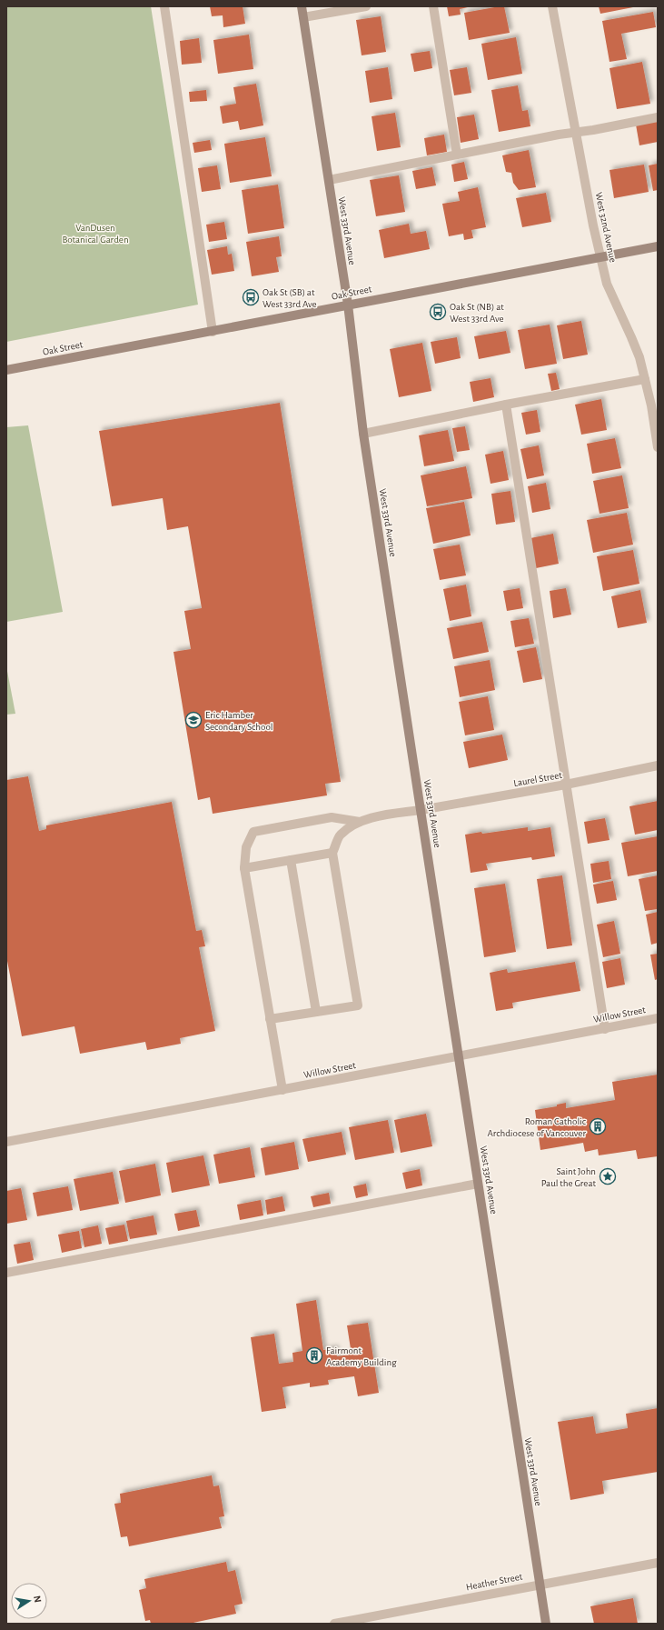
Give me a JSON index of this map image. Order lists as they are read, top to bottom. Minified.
{"streets":{"street":["West 32nd Avenue","West 33rd Avenue","Oak Street","Laurel Street","Willow Street","Heather Street"]},"crossings":[["West 32nd Avenue","Oak Street"],["West 33rd Avenue","Oak Street"],["West 33rd Avenue","Laurel Street"],["West 33rd Avenue","Willow Street"],["West 33rd Avenue","Heather Street"]],"parks":["VanDusen Botanical Garden"],"places":{"bus stop":["Oak St (SB) at West 33rd Ave","Oak St (NB) at West 33rd Ave"],"school or university":["Eric Hamber Secondary School"],"building":["Roman Catholic Archdiocese of Vancouver","Fairmont Academy Building"],"place":["Saint John Paul the Great"]},"north":"right"}
